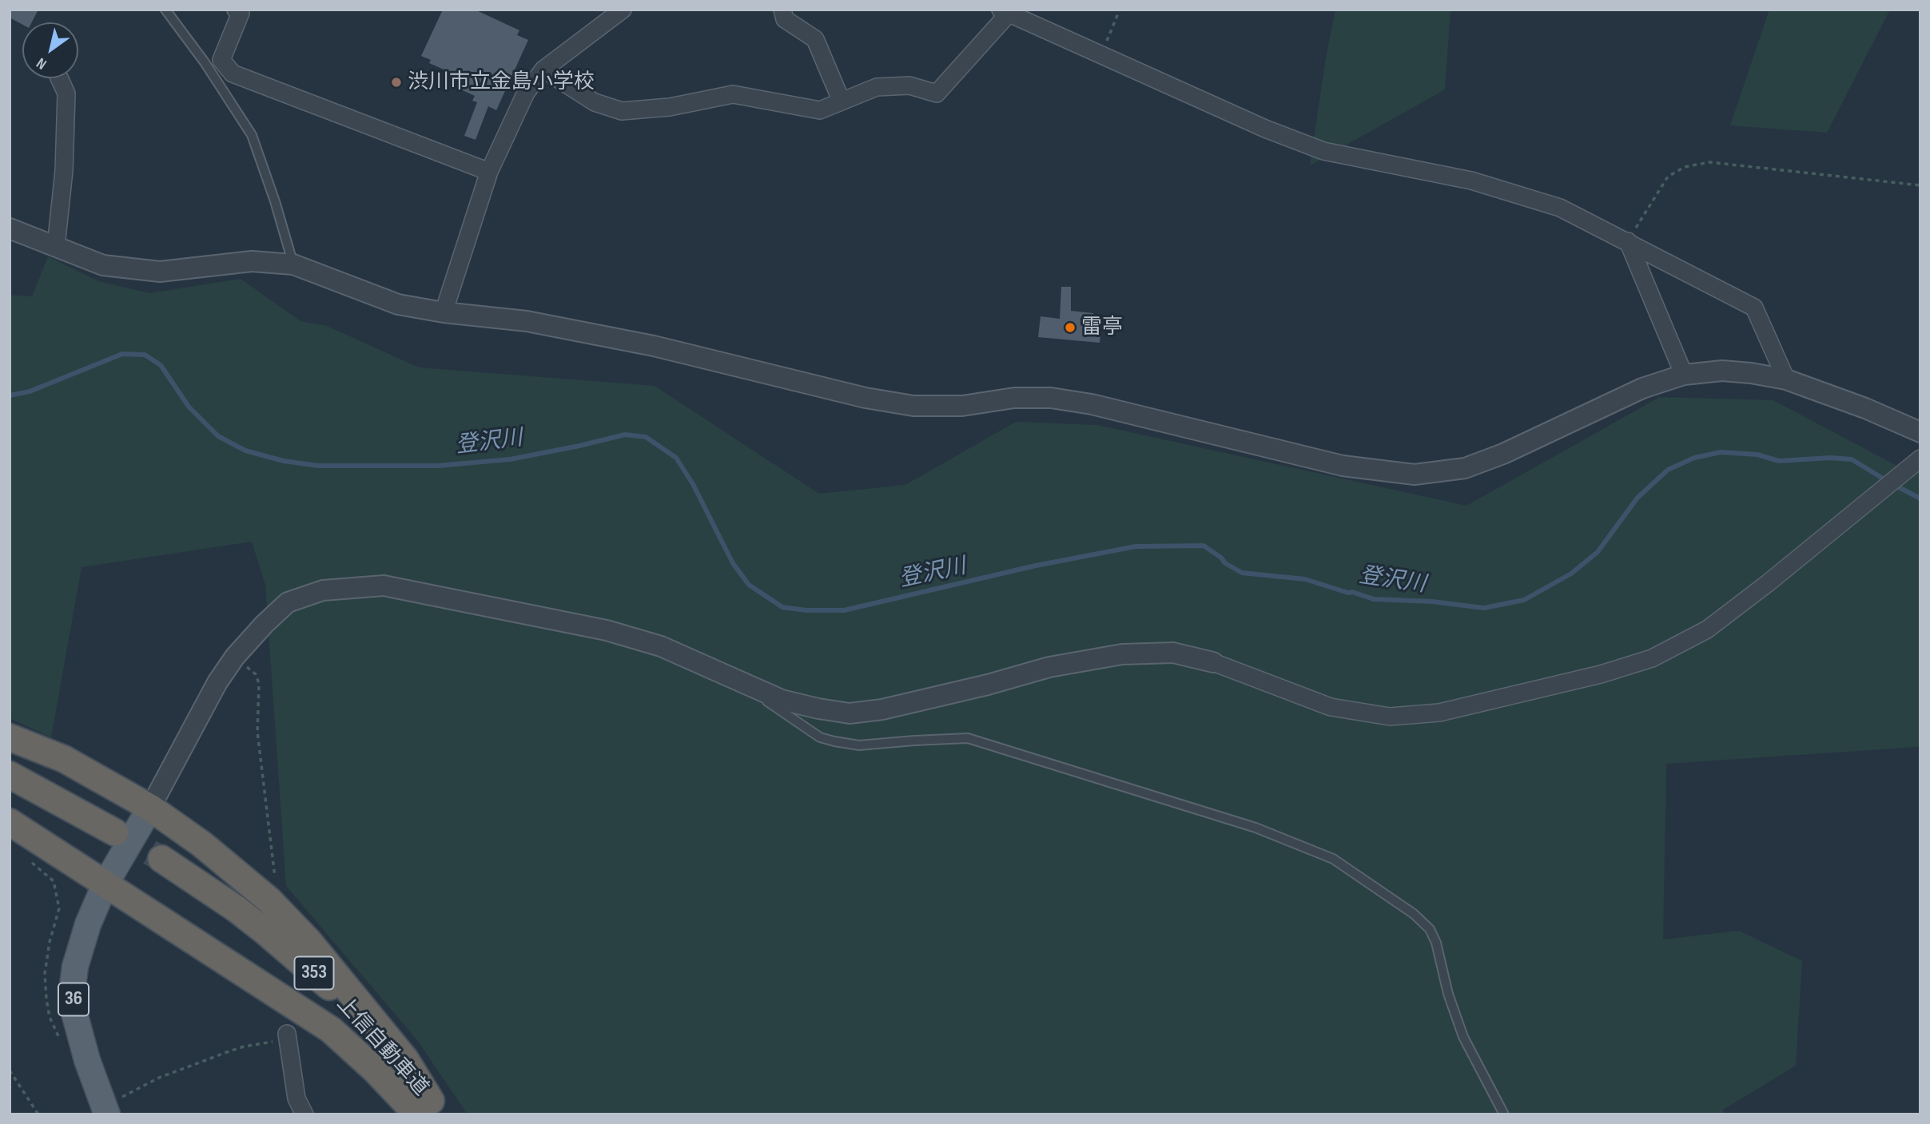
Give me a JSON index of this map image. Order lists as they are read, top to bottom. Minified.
{"streets":{"highway":["353","上信自動車道"],"main road":["36"]},"water":["登沢川"],"places":["渋川市立金島小学校","雷亭"],"north":"bottom left"}
